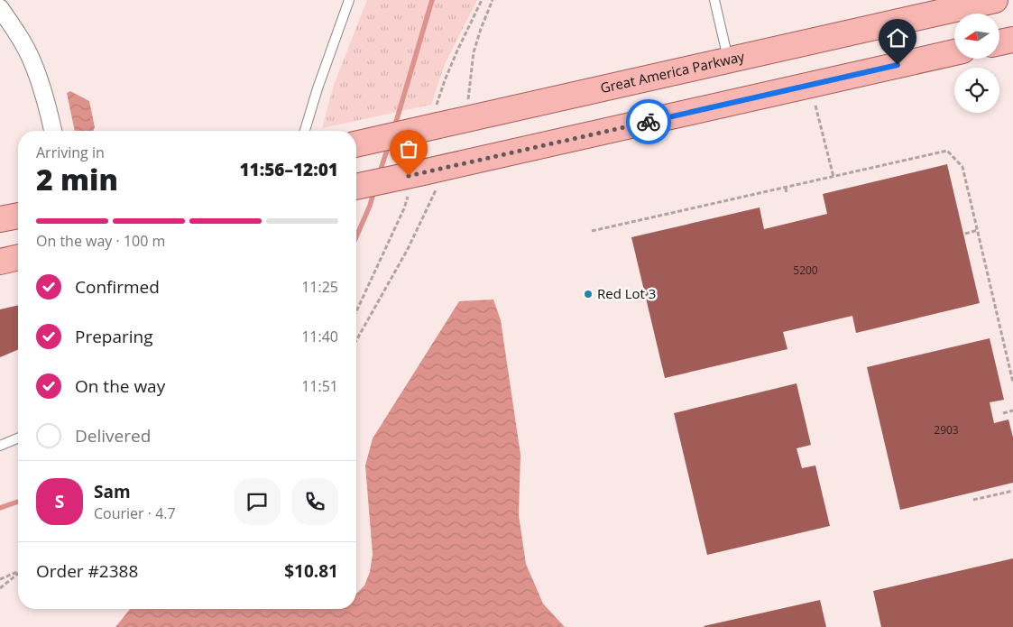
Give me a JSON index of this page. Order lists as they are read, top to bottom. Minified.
{"streets":{"main road":["Great America Parkway"]},"places":["Red Lot 3"],"house_numbers":["5200","2903"],"north":"left","page":{"heading":["2 min","Arriving in","11:56–12:01"],"panel":["Sam","Courier · 4.7","Order #2388","$10.81"],"bar":"On the way · 100 m","list":[["Confirmed","11:25"],["Preparing","11:40"],["On the way","11:51"],"Delivered"],"round":"S"}}
